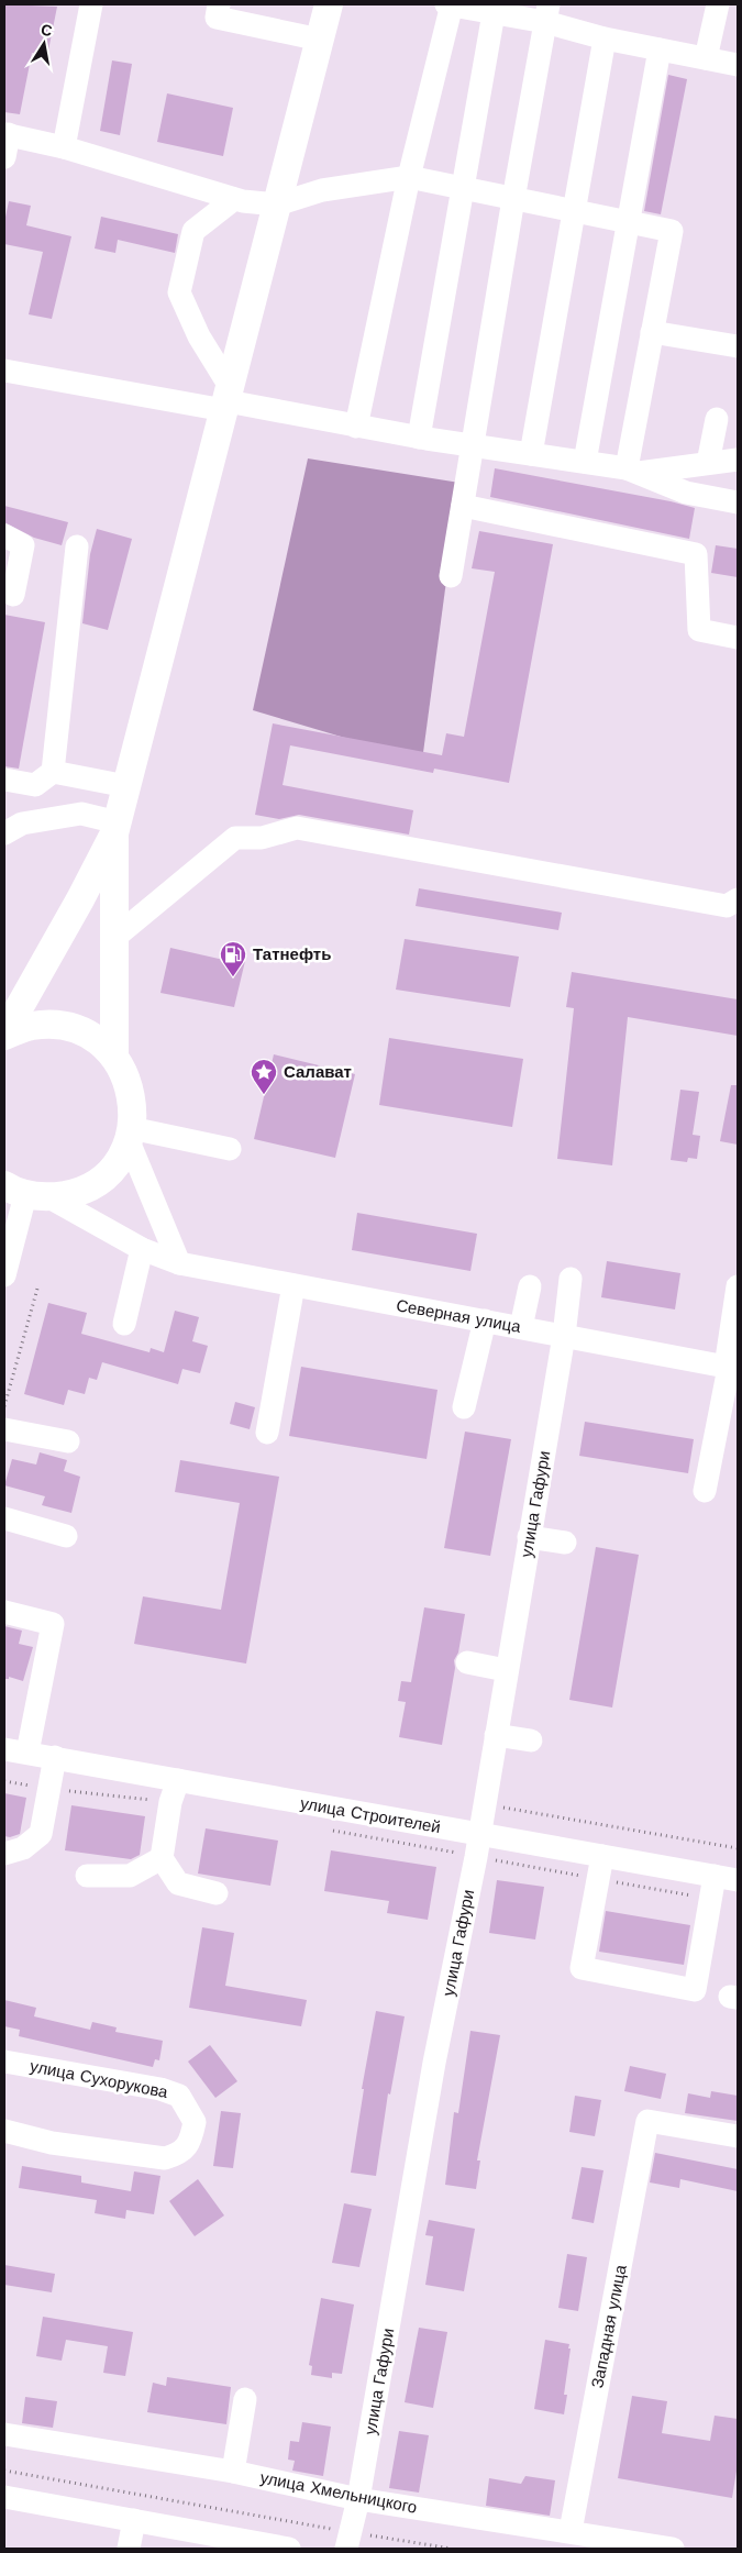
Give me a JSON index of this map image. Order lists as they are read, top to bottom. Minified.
{"streets":{"street":["Северная улица","улица Гафури","улица Строителей","улица Сухорукова","Западная улица","улица Хмельницкого"]},"crossings":[["Северная улица","улица Гафури"],["улица Гафури","улица Строителей"],["улица Гафури","улица Хмельницкого"],["Западная улица","улица Хмельницкого"]],"places":{"fuel station":["Татнефть"],"place":["Салават"]},"north":"top"}
